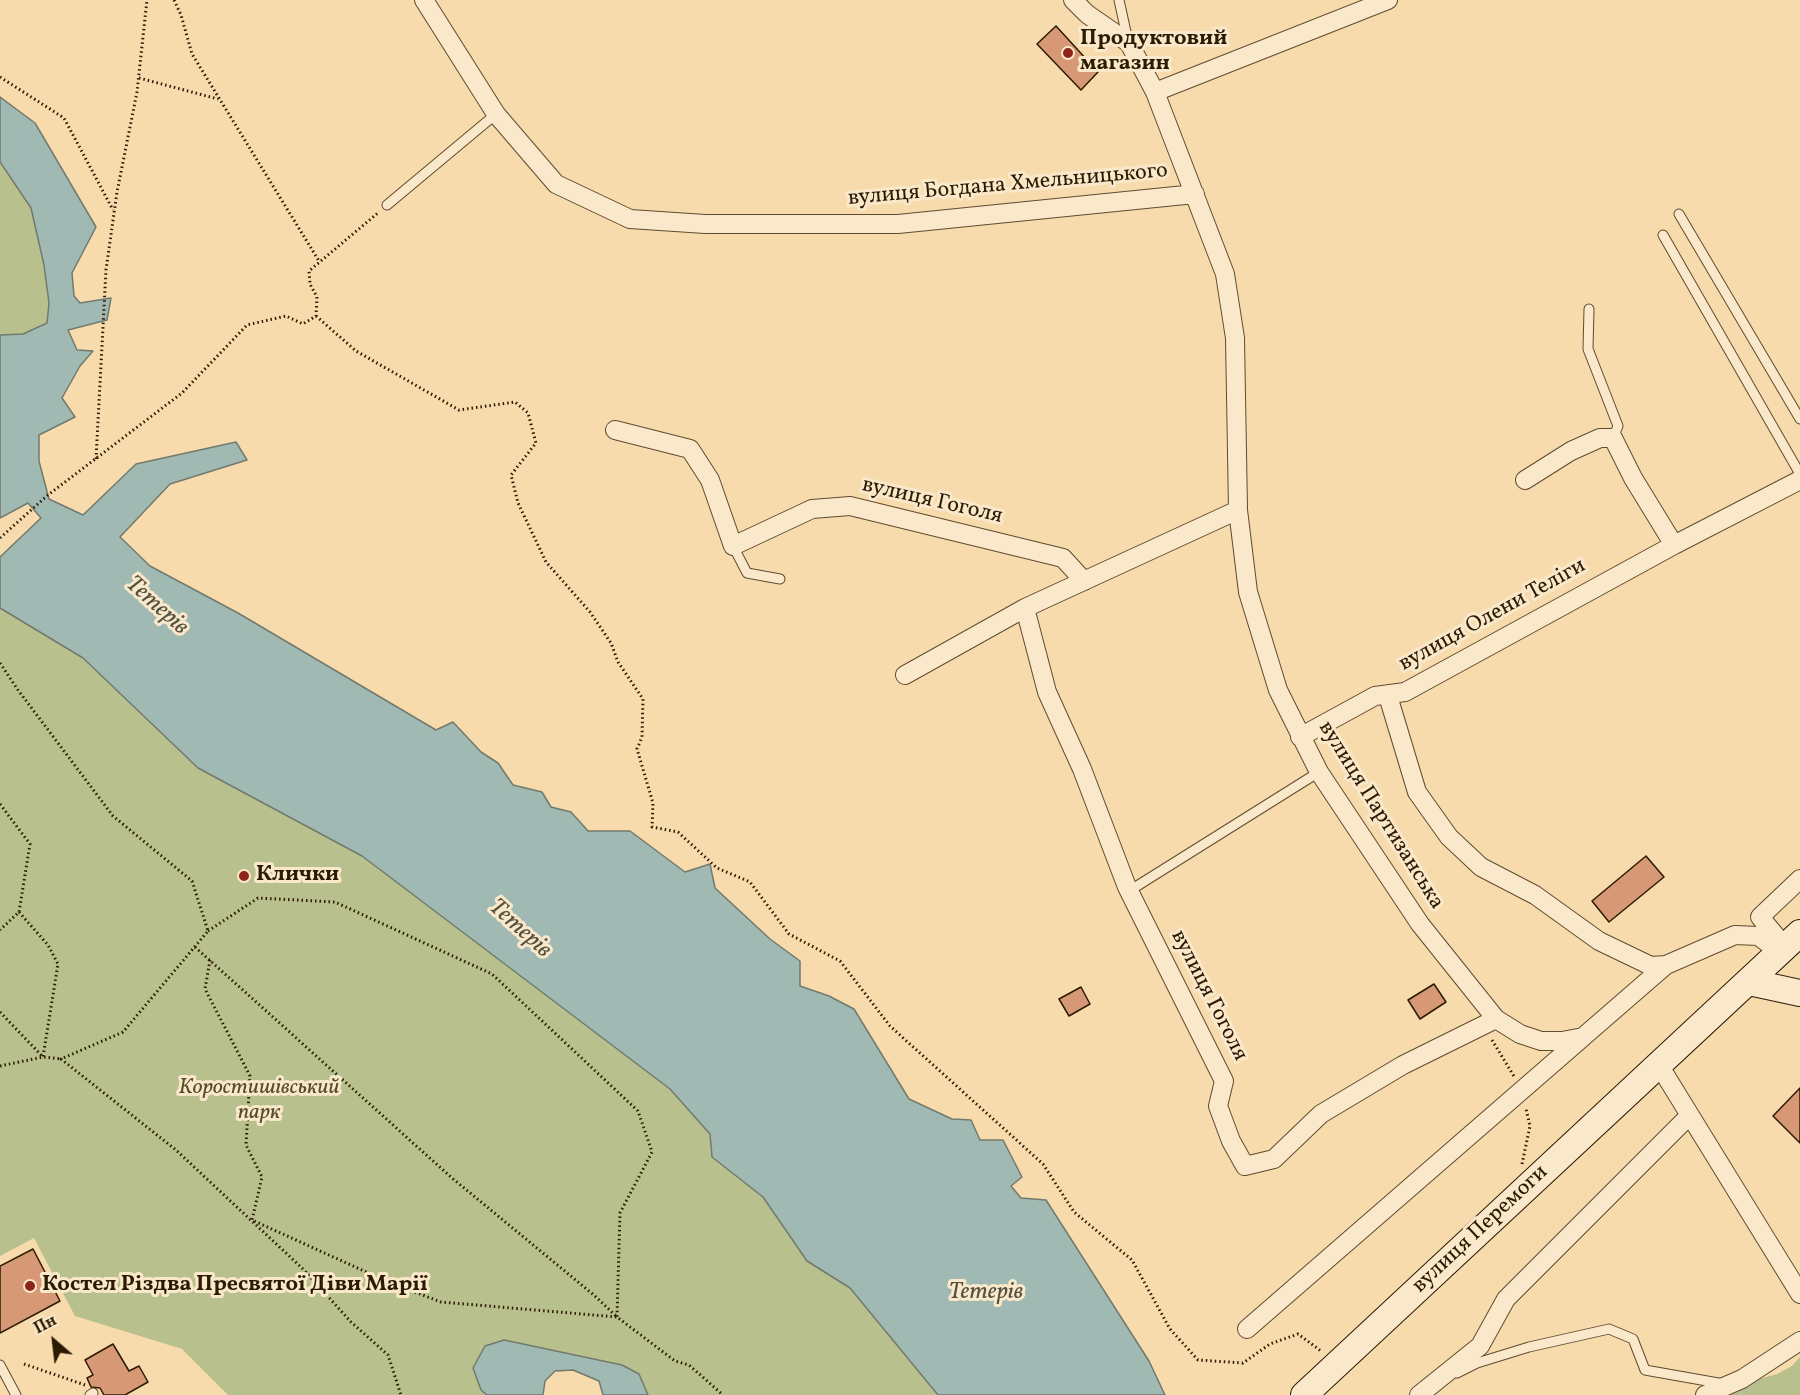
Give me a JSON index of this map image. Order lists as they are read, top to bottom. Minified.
{"streets":{"main road":["вулиця Перемоги"],"street":["вулиця Богдана Хмельницького","вулиця Гоголя","вулиця Олени Теліги","вулиця Партизанська"]},"crossings":[["вулиця Богдана Хмельницького","вулиця Партизанська"],["вулиця Гоголя","вулиця Партизанська"],["вулиця Олени Теліги","вулиця Партизанська"]],"water":["Тетерів"],"parks":["Коростишівський парк"],"places":["Продуктовий магазин","Клички","Костел Різдва Пресвятої Діви Марії"],"north":"top left"}
